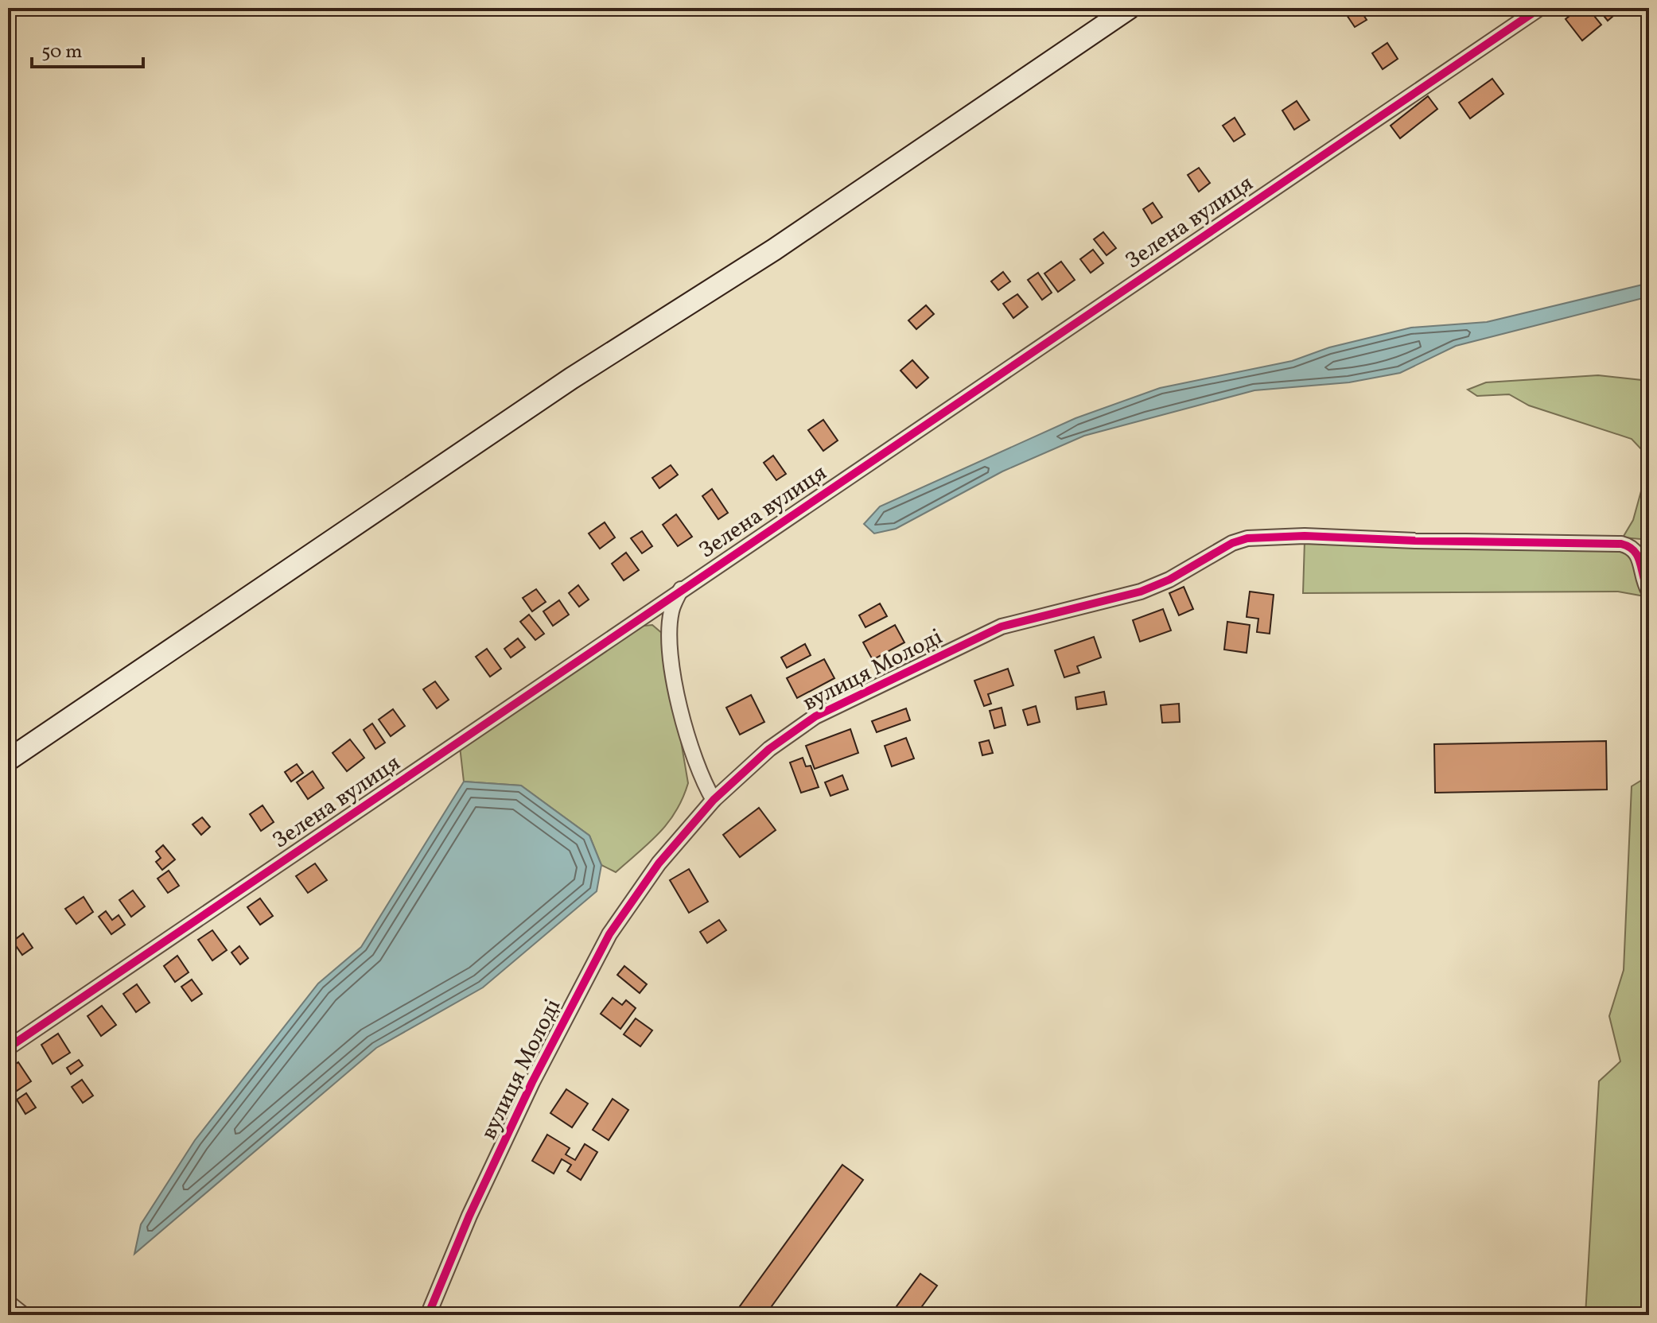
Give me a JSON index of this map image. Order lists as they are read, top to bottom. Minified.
{"streets":{"street":["Зелена вулиця","вулиця Молоді"]},"scale_bar":"50 m"}
